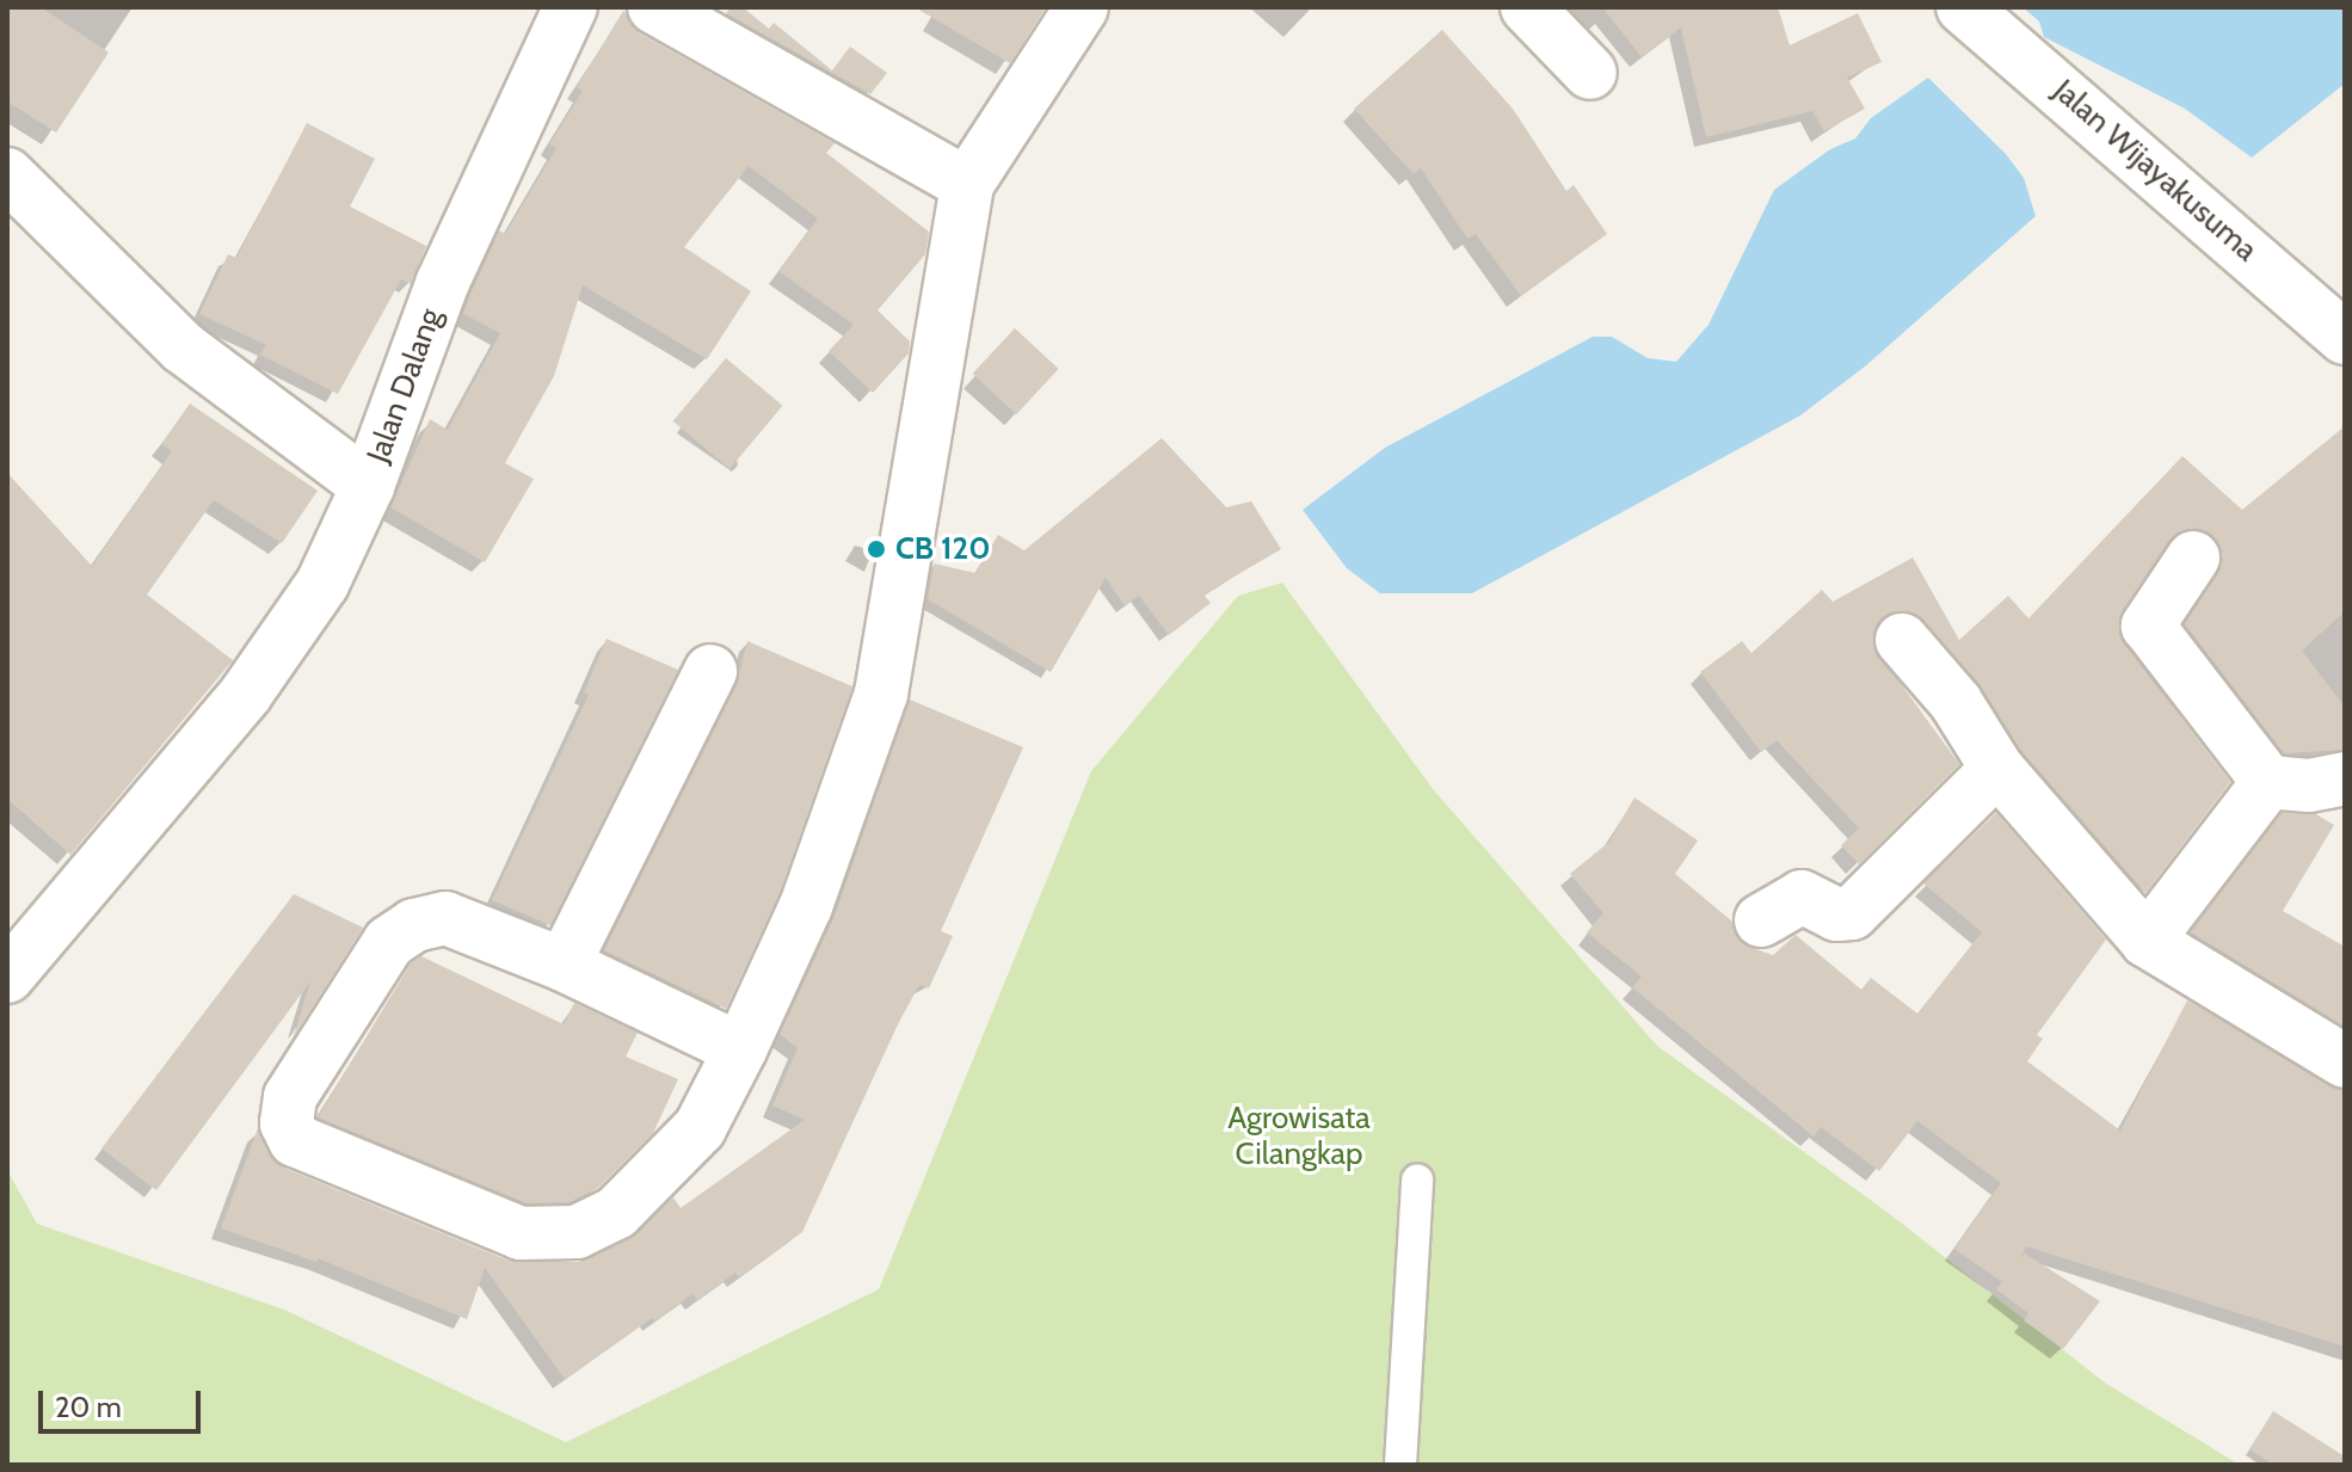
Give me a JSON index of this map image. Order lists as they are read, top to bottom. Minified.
{"streets":{"street":["Jalan Wijayakusuma","Jalan Dalang"]},"parks":["Agrowisata Cilangkap"],"places":["CB 120"],"scale_bar":"20 m"}
